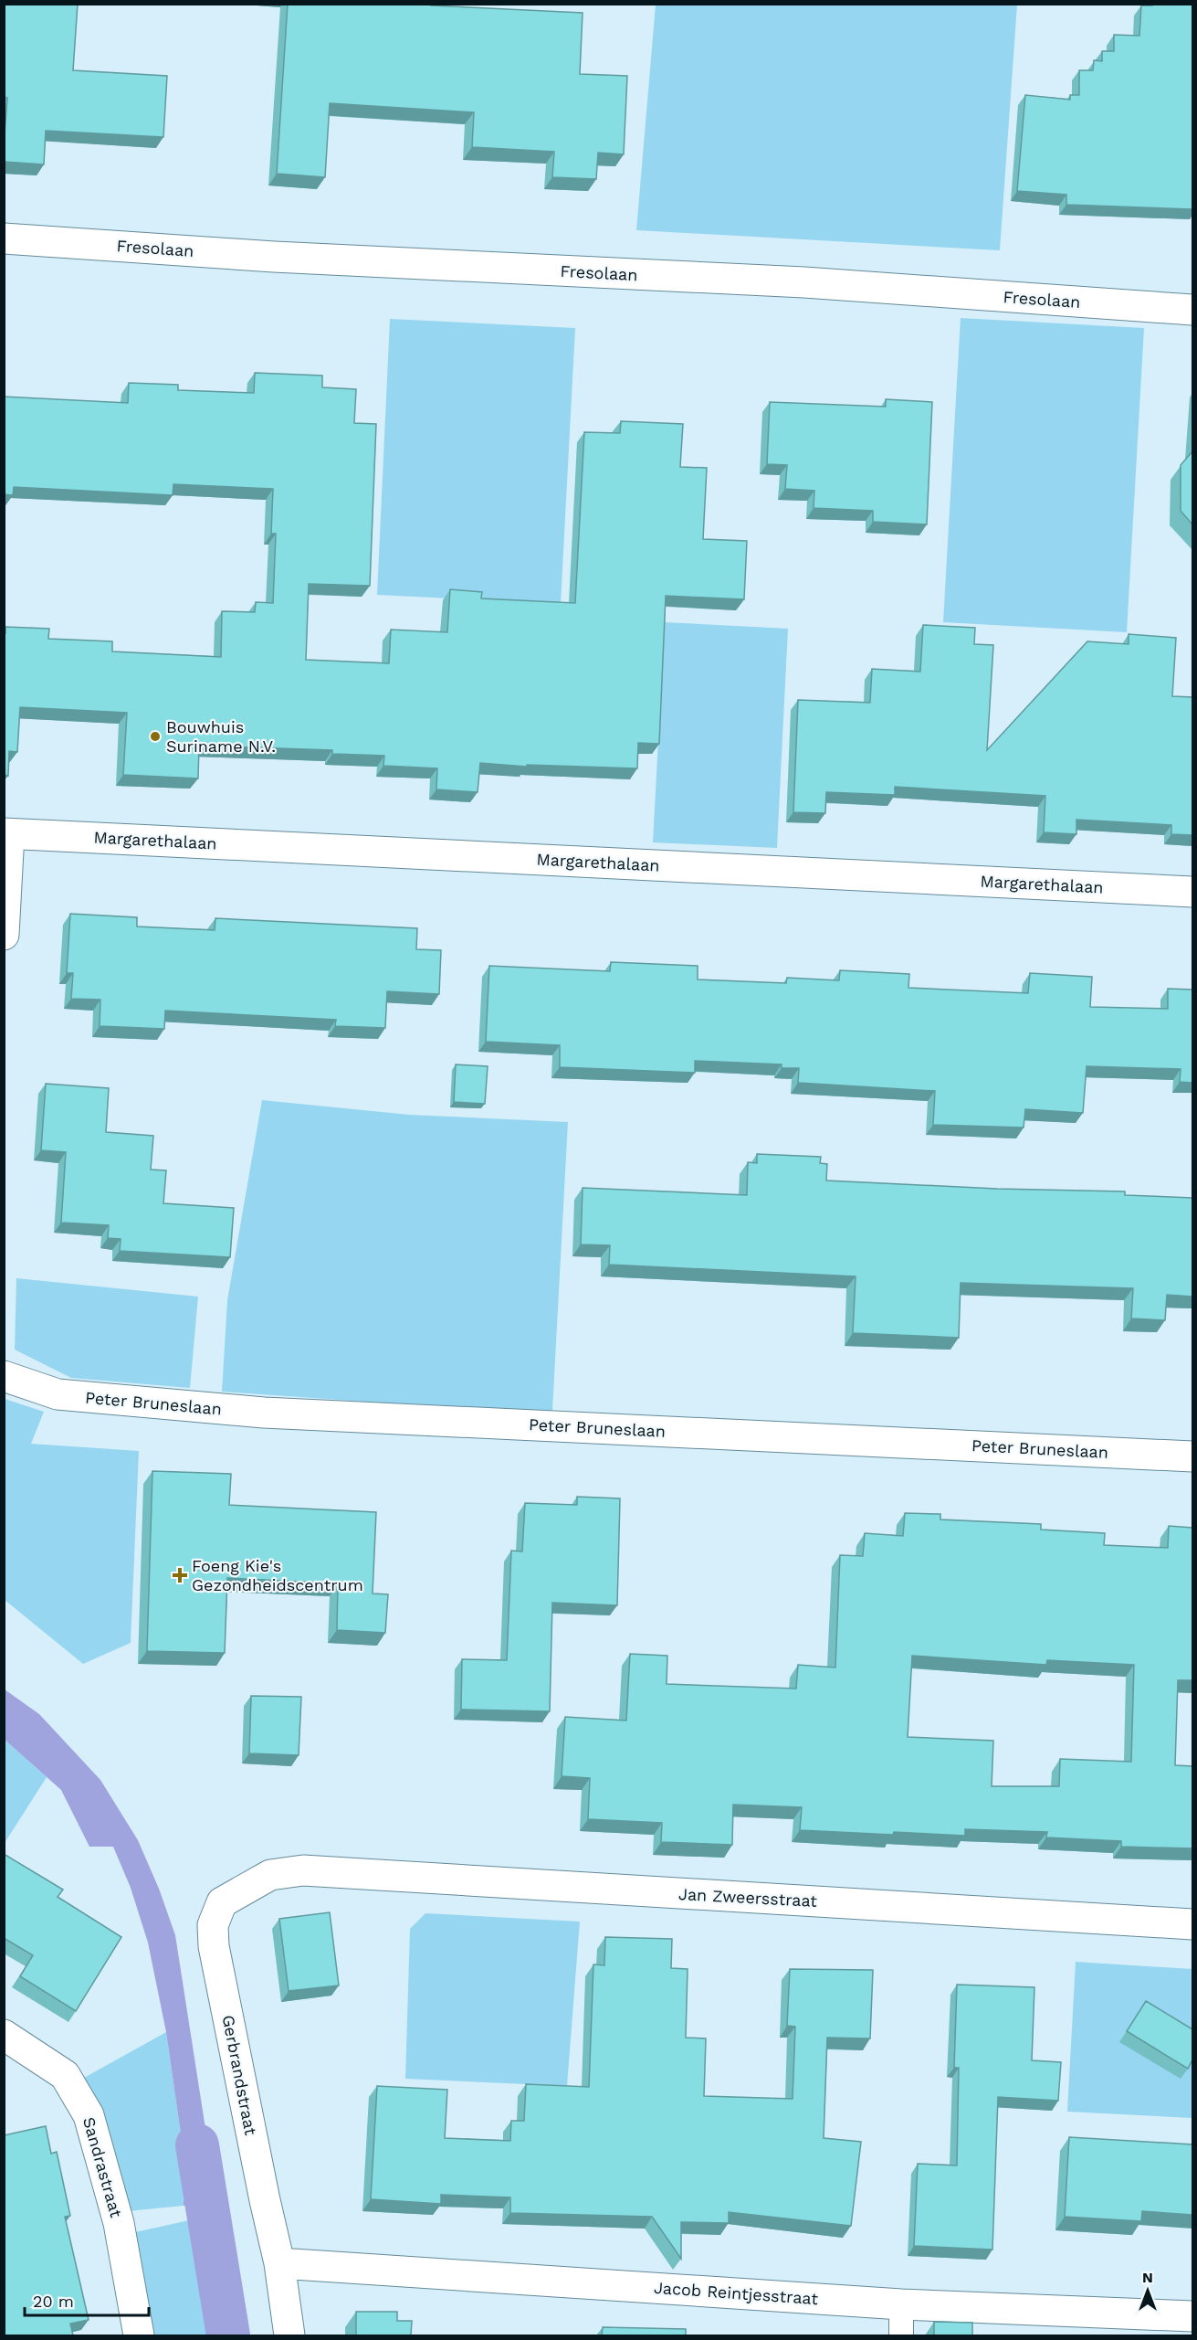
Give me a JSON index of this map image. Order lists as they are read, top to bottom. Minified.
{"streets":{"street":["Fresolaan","Margarethalaan","Peter Bruneslaan","Jan Zweersstraat","Gerbrandstraat","Sandrastraat","Jacob Reintjesstraat"]},"crossings":[["Jan Zweersstraat","Gerbrandstraat"],["Gerbrandstraat","Jacob Reintjesstraat"]],"places":{"other":["Bouwhuis Suriname N.V."],"health":["Foeng Kie's Gezondheidscentrum"]},"scale_bar":"20 m","north":"top"}
